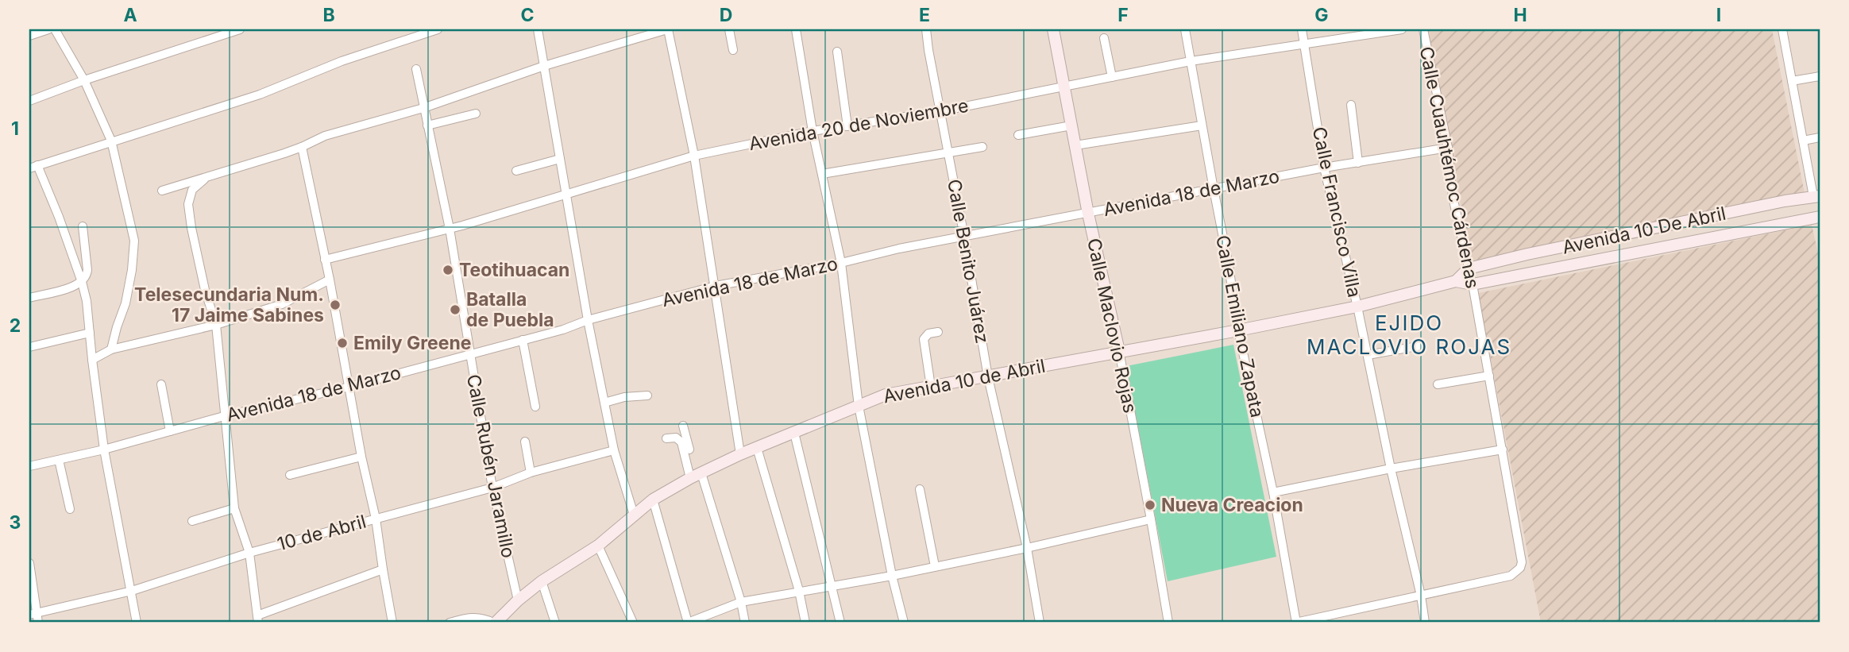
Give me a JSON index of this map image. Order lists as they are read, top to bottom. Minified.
{"streets":{"street":["Avenida 20 de Noviembre","Calle Cuauhtémoc Cárdenas","Avenida 18 de Marzo","Calle Francisco Villa","Avenida 10 De Abril","Calle Benito Juárez","Calle Maclovio Rojas","Calle Emiliano Zapata","Avenida 10 de Abril","Calle Rubén Jaramillo","10 de Abril"]},"crossings":[["Avenida 20 de Noviembre","Calle Francisco Villa"],["Avenida 20 de Noviembre","Calle Benito Juárez"],["Avenida 20 de Noviembre","Calle Maclovio Rojas"],["Avenida 20 de Noviembre","Calle Emiliano Zapata"],["Avenida 20 de Noviembre","Calle Rubén Jaramillo"],["Calle Cuauhtémoc Cárdenas","Avenida 18 de Marzo"],["Calle Cuauhtémoc Cárdenas","Calle Francisco Villa"],["Calle Cuauhtémoc Cárdenas","Avenida 10 De Abril"],["Avenida 18 de Marzo","Calle Francisco Villa"],["Avenida 18 de Marzo","Calle Benito Juárez"],["Avenida 18 de Marzo","Calle Maclovio Rojas"],["Avenida 18 de Marzo","Calle Emiliano Zapata"],["Avenida 18 de Marzo","Calle Rubén Jaramillo"],["Calle Francisco Villa","Avenida 10 de Abril"],["Calle Benito Juárez","Avenida 10 de Abril"],["Calle Maclovio Rojas","Avenida 10 de Abril"],["Calle Emiliano Zapata","Avenida 10 de Abril"],["Avenida 10 de Abril","Calle Rubén Jaramillo"],["Calle Rubén Jaramillo","10 de Abril"]],"districts":["EJIDO MACLOVIO ROJAS"],"places":["Teotihuacan","Telesecundaria Num. 17 Jaime Sabines","Batalla de Puebla","Emily Greene","Nueva Creacion"],"grid":{"columns":["A","B","C","D","E","F","G","H","I"],"rows":["1","2","3"]}}
